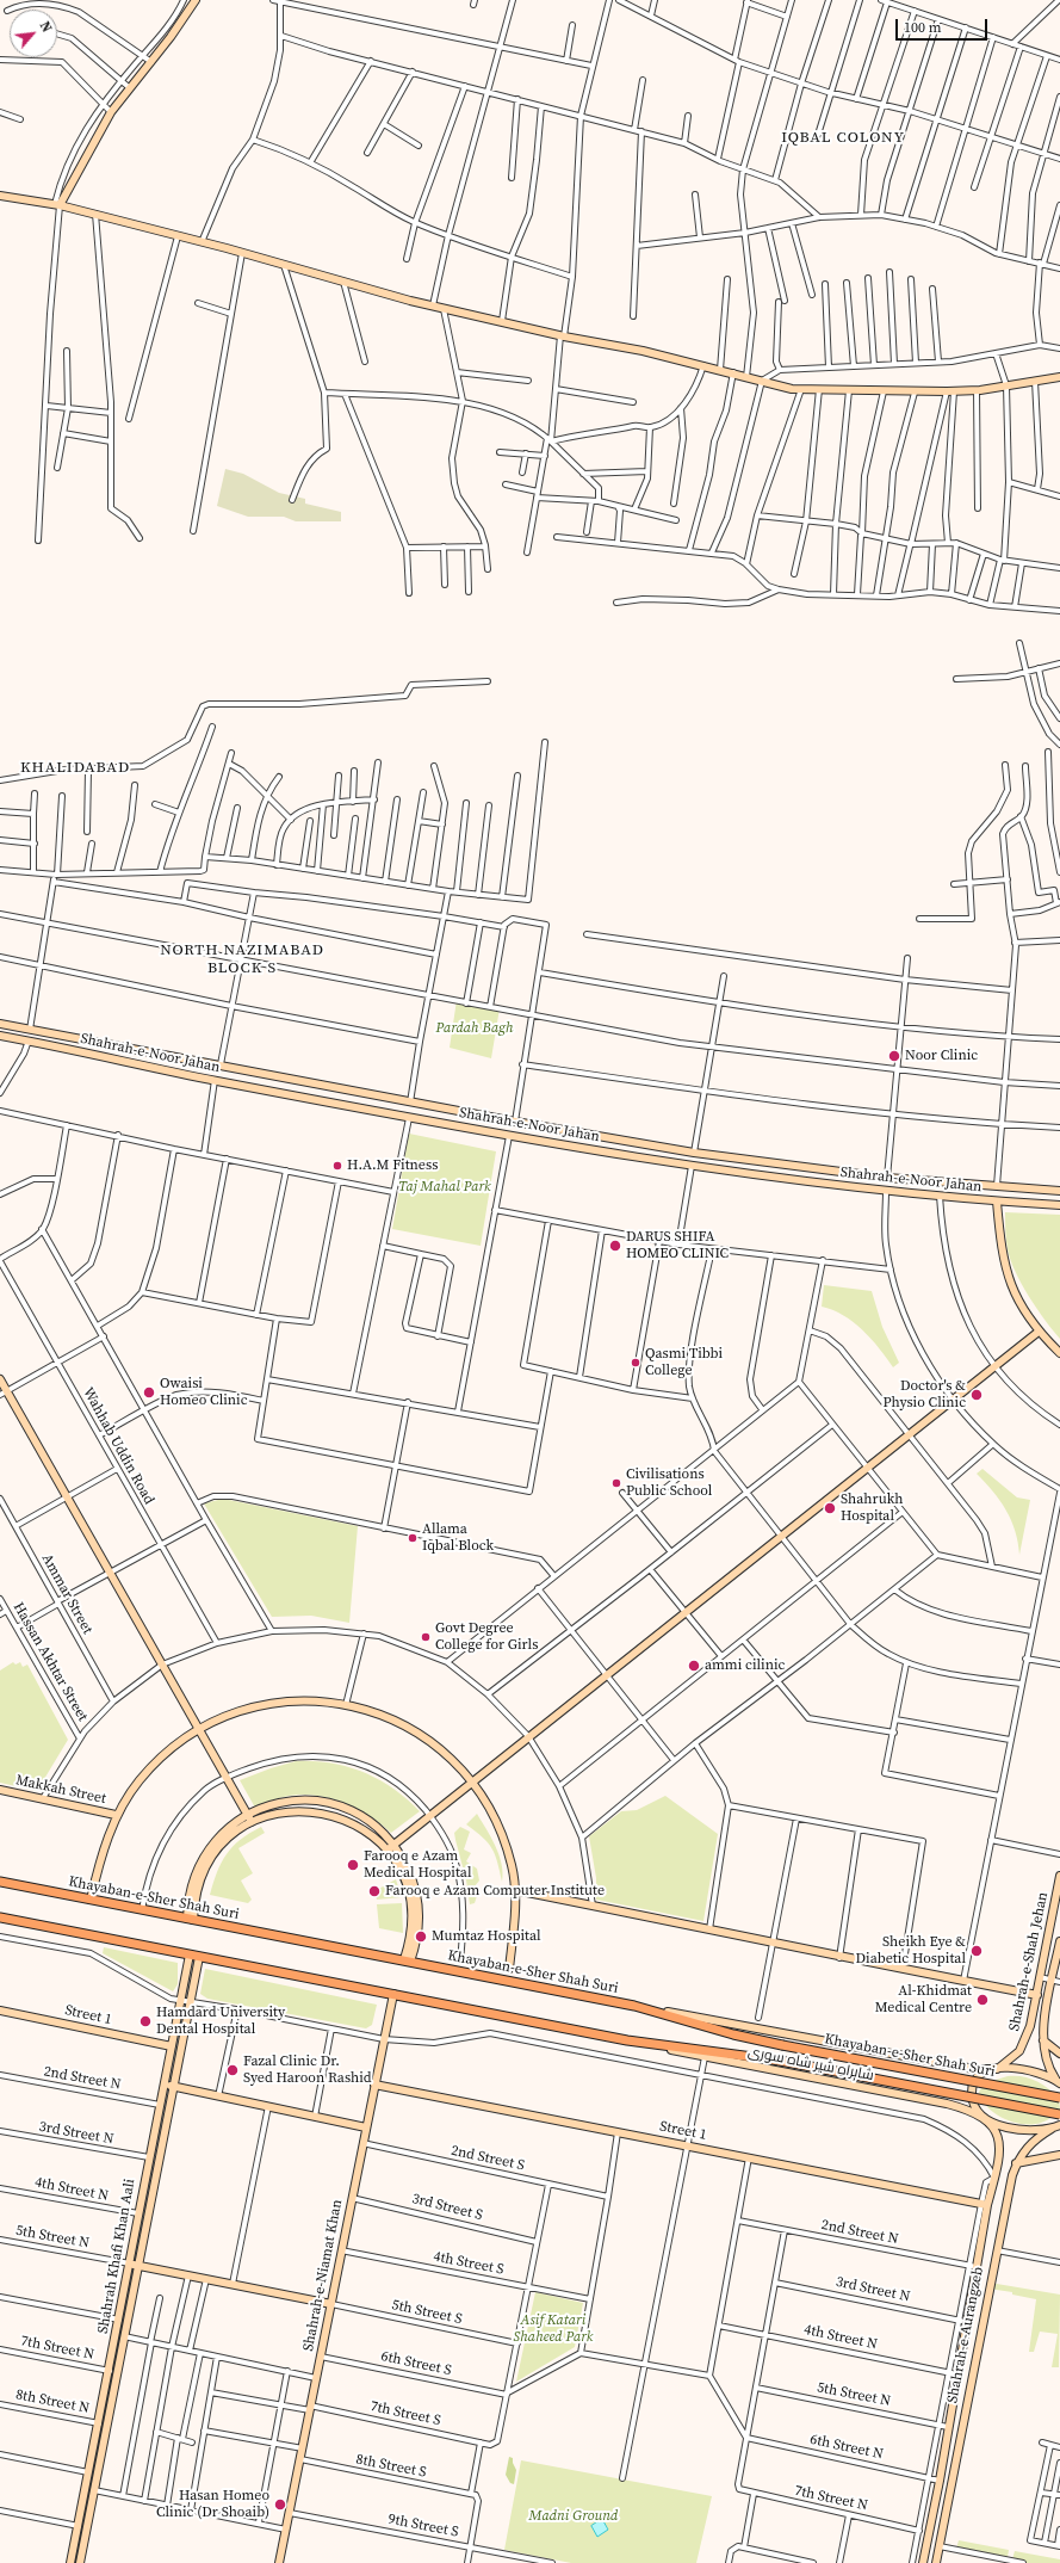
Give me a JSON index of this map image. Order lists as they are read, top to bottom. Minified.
{"streets":{"main road":["Shahrah-e-Noor Jahan","Makkah Street","Khayaban-e-Sher Shah Suri","Shahrah-e-Shah Jehan","Street 1","شاہراہِ شیر شاہ سوری","Shahrah Khafi Khan Aali","Shahrah-e-Niamat Khan","Shahrah-e-Aurangzeb"],"street":["Wahhab Uddin Road","Ammar Street","Hassan Akhtar Street","2nd Street N","3rd Street N","2nd Street S","4th Street N","3rd Street S","5th Street N","4th Street S","5th Street S","7th Street N","6th Street S","8th Street N","7th Street S","6th Street N","8th Street S","9th Street S"]},"crossings":[["Khayaban-e-Sher Shah Suri","شاہراہِ شیر شاہ سوری"],["Shahrah-e-Shah Jehan","شاہراہِ شیر شاہ سوری"],["Shahrah-e-Shah Jehan","Shahrah-e-Aurangzeb"],["Street 1","Shahrah Khafi Khan Aali"],["Street 1","Shahrah-e-Niamat Khan"],["Street 1","Shahrah-e-Aurangzeb"],["شاہراہِ شیر شاہ سوری","Shahrah-e-Aurangzeb"],["2nd Street N","Shahrah Khafi Khan Aali"],["2nd Street N","Shahrah-e-Aurangzeb"],["3rd Street N","Shahrah Khafi Khan Aali"],["3rd Street N","Shahrah-e-Aurangzeb"],["2nd Street S","Shahrah-e-Niamat Khan"],["4th Street N","Shahrah Khafi Khan Aali"],["4th Street N","Shahrah-e-Aurangzeb"],["3rd Street S","Shahrah-e-Niamat Khan"],["5th Street N","Shahrah Khafi Khan Aali"],["5th Street N","Shahrah-e-Aurangzeb"],["Shahrah Khafi Khan Aali","7th Street N"],["Shahrah Khafi Khan Aali","8th Street N"],["4th Street S","Shahrah-e-Niamat Khan"],["Shahrah-e-Niamat Khan","5th Street S"],["Shahrah-e-Niamat Khan","6th Street S"],["Shahrah-e-Niamat Khan","7th Street S"],["Shahrah-e-Niamat Khan","8th Street S"],["Shahrah-e-Niamat Khan","9th Street S"],["Shahrah-e-Aurangzeb","6th Street N"],["7th Street N","6th Street N"],["6th Street S","7th Street S"],["8th Street S","9th Street S"]],"districts":["IQBAL COLONY","KHALIDABAD","NORTH NAZIMABAD BLOCK S"],"parks":["Pardah Bagh","Taj Mahal Park","Asif Katari Shaheed Park","Madni Ground"],"places":["Noor Clinic","H.A.M Fitness","DARUS SHIFA HOMEO CLINIC","Qasmi Tibbi College","Owaisi Homeo Clinic","Doctor's & Physio Clinic","Civilisations Public School","Shahrukh Hospital","Allama Iqbal Block","Govt Degree College for Girls","ammi cilinic","Farooq e Azam Medical Hospital","Farooq e Azam Computer Institute","Mumtaz Hospital","Sheikh Eye & Diabetic Hospital","Al-Khidmat Medical Centre","Hamdard University Dental Hospital","Fazal Clinic Dr. Syed Haroon Rashid","Hasan Homeo Clinic (Dr Shoaib)"],"scale_bar":"100 m","north":"top right"}
